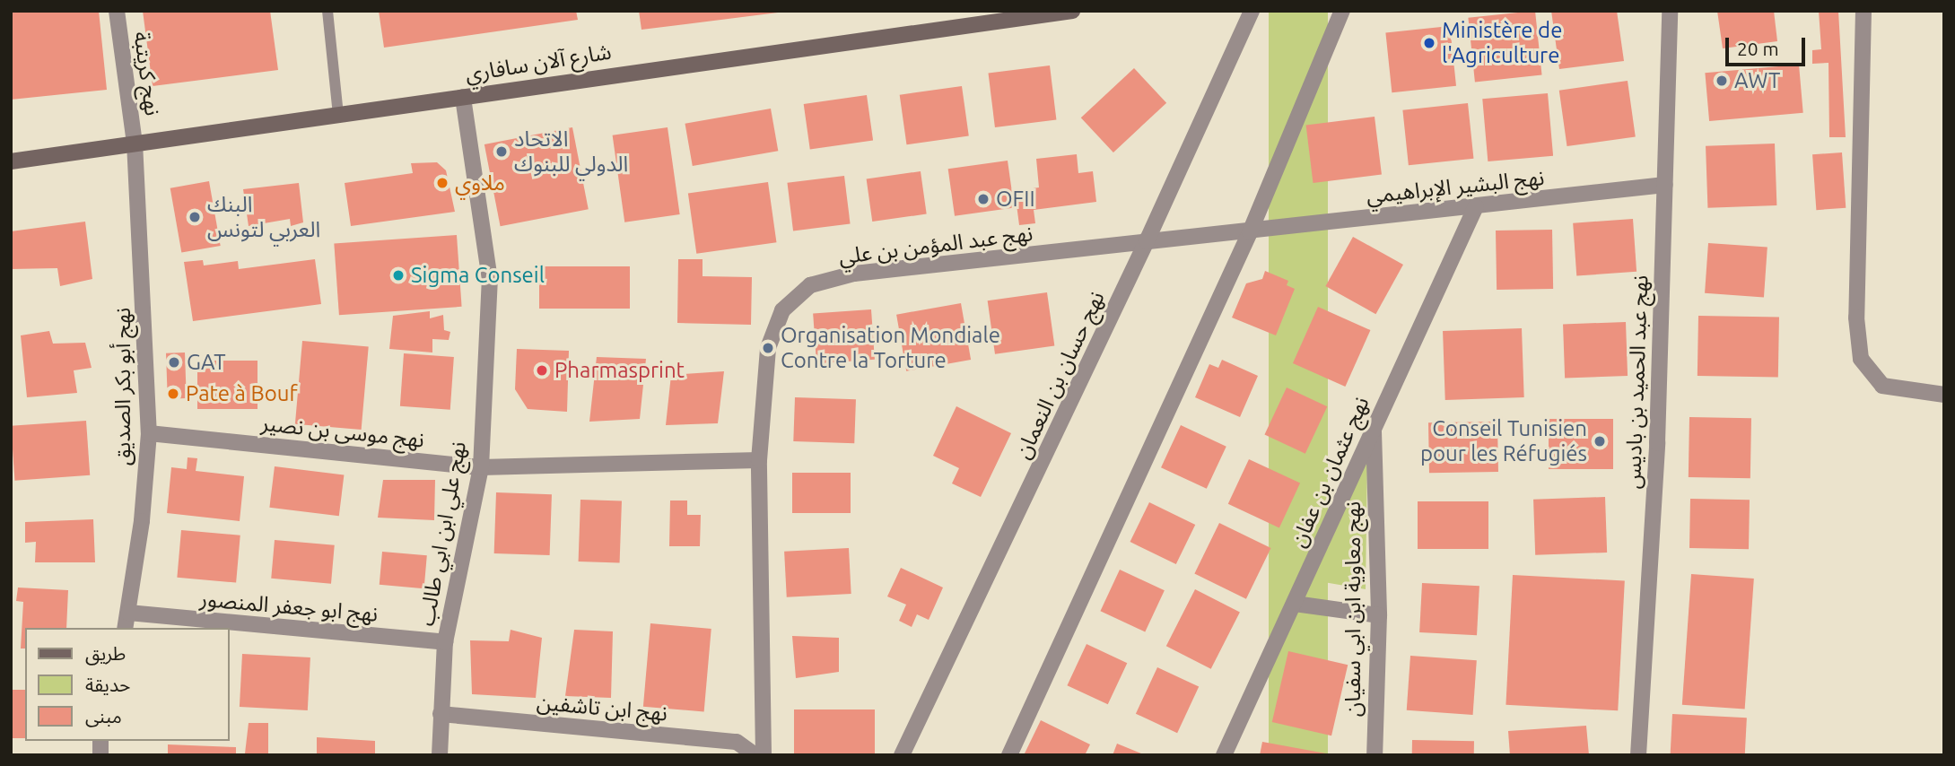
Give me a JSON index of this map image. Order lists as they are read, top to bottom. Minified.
{"streets":{"street":["شارع آلان سافاري","نهج كريتبة","نهج البشير الإبراهيمي","نهج عبد المؤمن بن علي","نهج حسان بن النعمان","نهج عبد الحميد بن باديس","نهج أبو بكر الصديق","نهج موسى بن نصير","نهج عثمان بن عفان","نهج علي ابن ابي طالب","نهج ابو جعفر المنصور","نهج معاوية ابن ابي سفيان","نهج ابن تاشفين"]},"crossings":[["شارع آلان سافاري","نهج كريتبة"],["شارع آلان سافاري","نهج أبو بكر الصديق"],["شارع آلان سافاري","نهج علي ابن ابي طالب"],["نهج كريتبة","نهج أبو بكر الصديق"],["نهج البشير الإبراهيمي","نهج عبد المؤمن بن علي"],["نهج البشير الإبراهيمي","نهج عبد الحميد بن باديس"],["نهج البشير الإبراهيمي","نهج عثمان بن عفان"],["نهج عبد المؤمن بن علي","نهج حسان بن النعمان"],["نهج عبد المؤمن بن علي","نهج موسى بن نصير"],["نهج أبو بكر الصديق","نهج موسى بن نصير"],["نهج أبو بكر الصديق","نهج ابو جعفر المنصور"],["نهج موسى بن نصير","نهج علي ابن ابي طالب"],["نهج عثمان بن عفان","نهج معاوية ابن ابي سفيان"],["نهج علي ابن ابي طالب","نهج ابو جعفر المنصور"],["نهج علي ابن ابي طالب","نهج ابن تاشفين"]],"places":["Ministère de l'Agriculture","AWT","الاتحاد الدولي للبنوك","ملاوي","OFII","البنك العربي لتونس","Sigma Conseil","Organisation Mondiale Contre la Torture","GAT","Pharmasprint","Pate à Bouf","Conseil Tunisien pour les Réfugiés"],"legend":["طريق","حديقة","مبنى"],"scale_bar":"20 m"}
